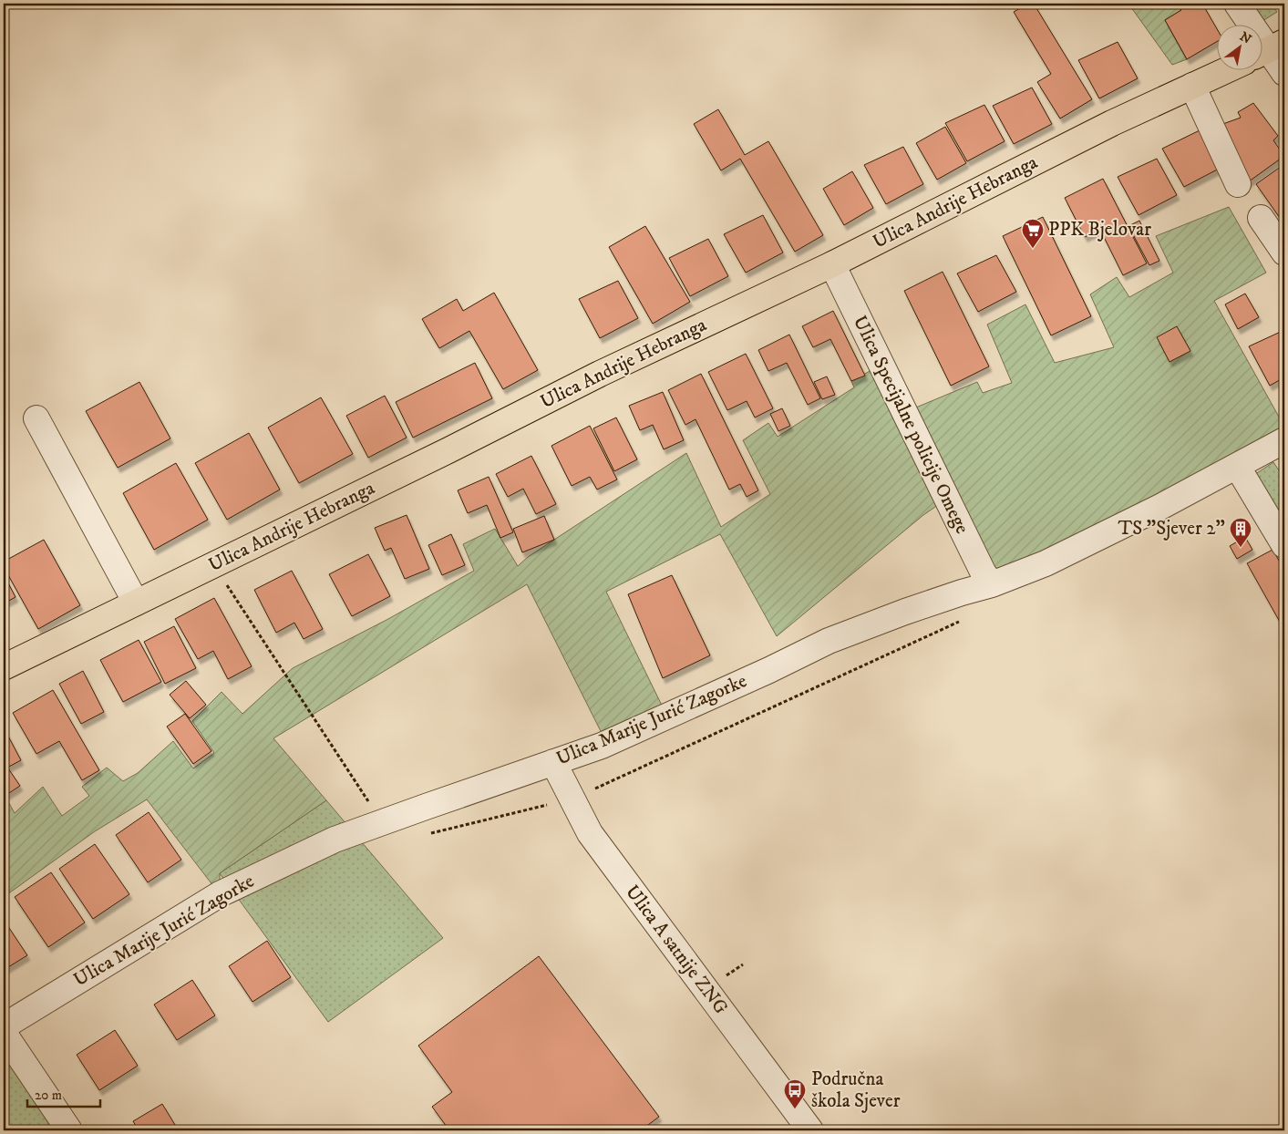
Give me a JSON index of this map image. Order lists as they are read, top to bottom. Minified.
{"streets":{"main road":["Ulica Andrije Hebranga"],"street":["Ulica Specijalne policije Omege","Ulica Marije Jurić Zagorke","Ulica A satnije ZNG"]},"crossings":[["Ulica Andrije Hebranga","Ulica Specijalne policije Omege"],["Ulica Specijalne policije Omege","Ulica Marije Jurić Zagorke"],["Ulica Marije Jurić Zagorke","Ulica A satnije ZNG"]],"places":{"supermarket":["PPK Bjelovar"],"building":["TS \"Sjever 2\""],"bus stop":["Područna škola Sjever"]},"scale_bar":"20 m","north":"top right"}
